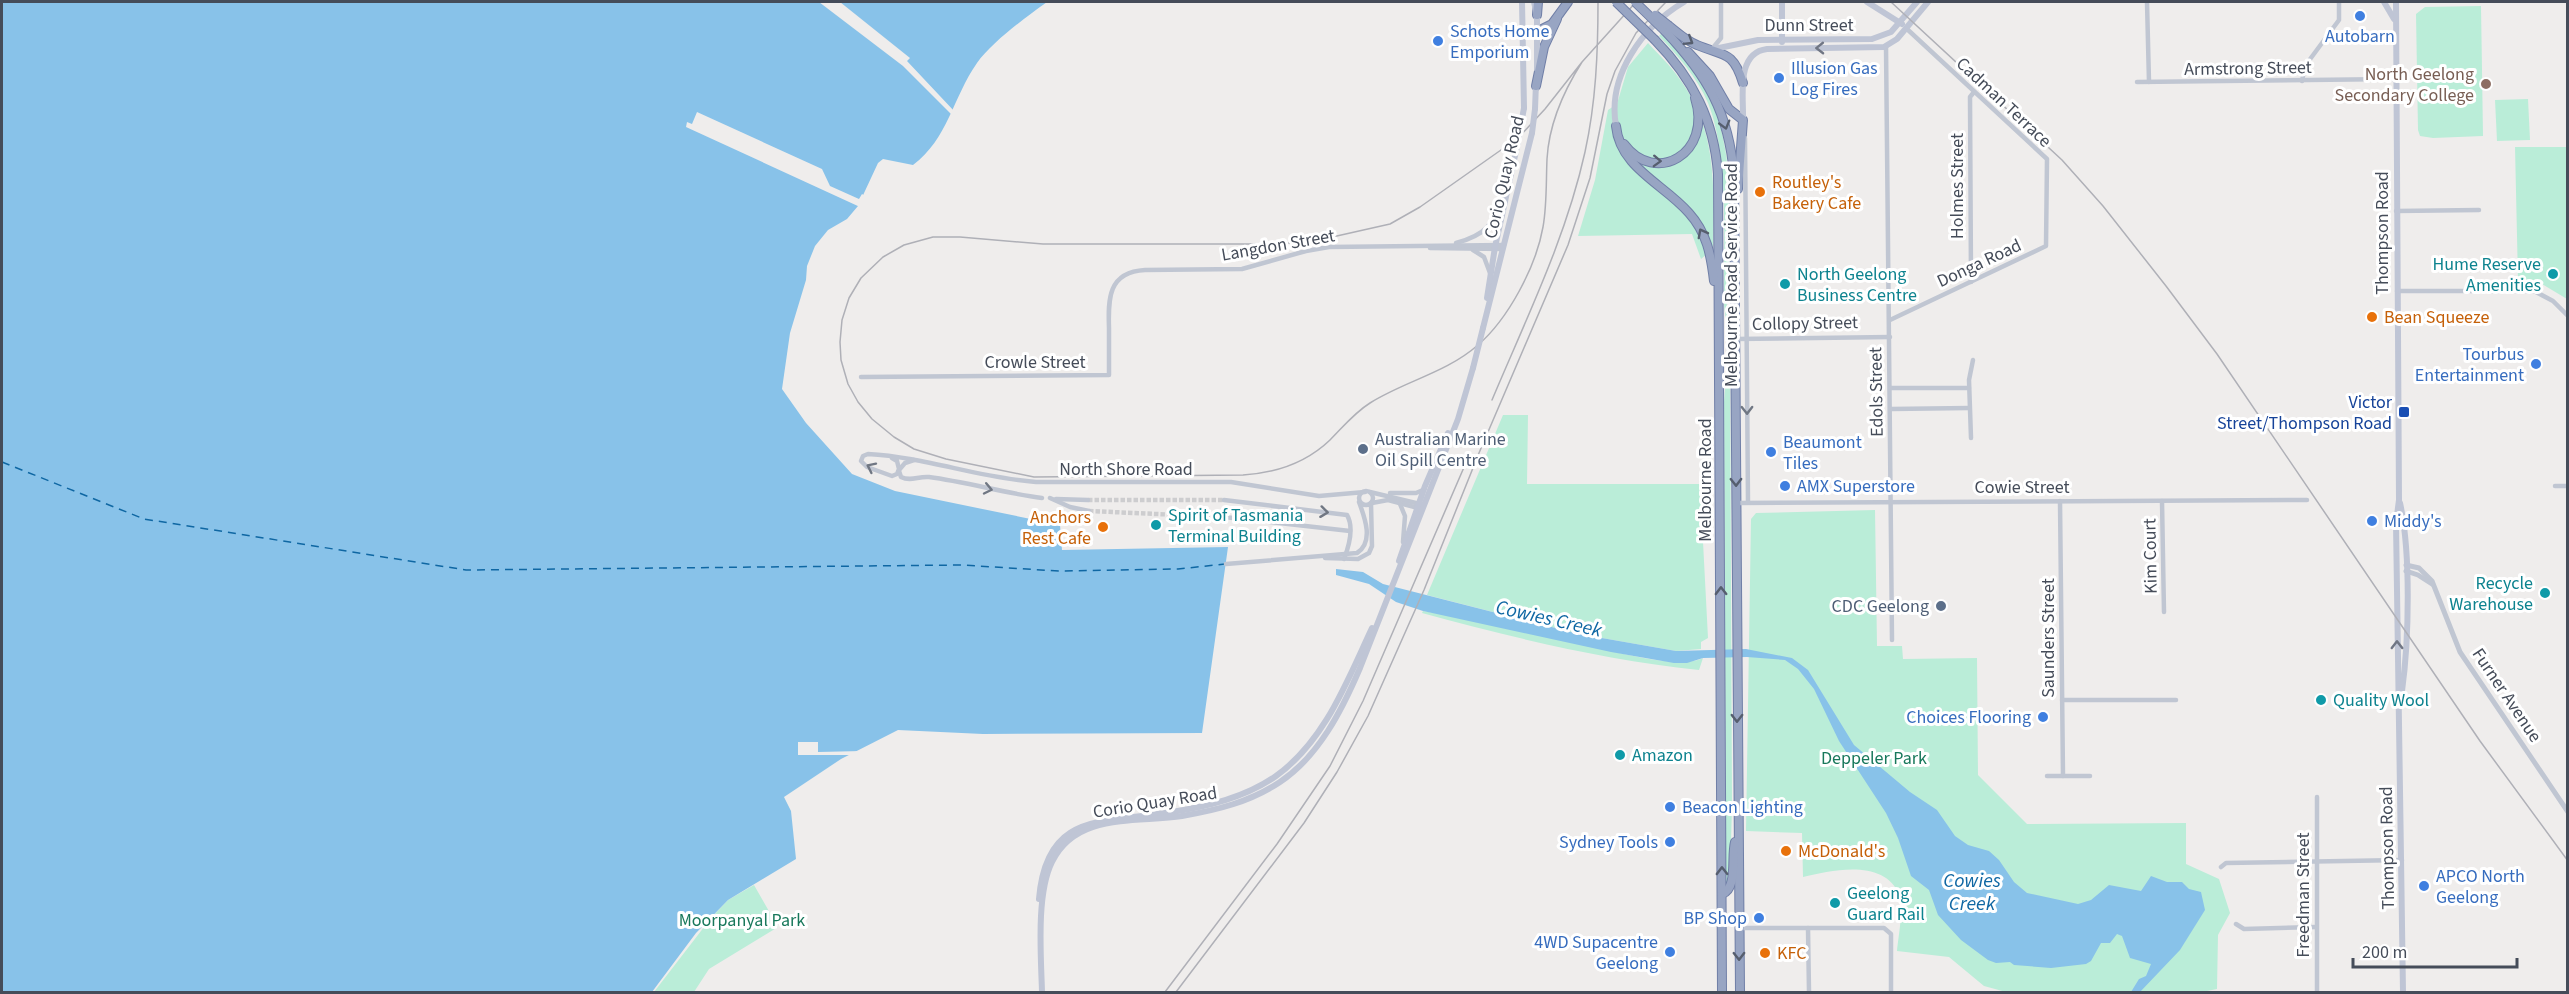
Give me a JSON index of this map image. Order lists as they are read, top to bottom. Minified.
{"streets":{"highway":["Collopy Street","Melbourne Road"],"main road":["Dunn Street","Corio Quay Road","Thompson Road","Melbourne Road Service Road","Edols Street"],"street":["Armstrong Street","Cadman Terrace","Holmes Street","Langdon Street","Donga Road","Crowle Street","North Shore Road","Cowie Street","Kim Court","Saunders Street","Furner Avenue","Freedman Street"]},"crossings":[["Dunn Street","Melbourne Road Service Road"],["Dunn Street","Edols Street"],["Armstrong Street","Thompson Road"],["Cadman Terrace","Holmes Street"],["Cadman Terrace","Donga Road"],["Corio Quay Road","Langdon Street"],["Corio Quay Road","North Shore Road"],["Holmes Street","Donga Road"],["Thompson Road","Furner Avenue"],["Langdon Street","Crowle Street"],["Donga Road","Edols Street"],["Melbourne Road Service Road","Collopy Street"],["Melbourne Road Service Road","Cowie Street"],["Collopy Street","Edols Street"],["Collopy Street","Melbourne Road"],["Edols Street","Cowie Street"],["Melbourne Road","Cowie Street"],["Cowie Street","Kim Court"],["Cowie Street","Saunders Street"]],"one_way":["Melbourne Road Service Road"],"water":["Cowies Creek"],"parks":["Deppeler Park","Moorpanyal Park"],"places":{"other":["Autobarn","Schots Home Emporium","Illusion Gas Log Fires","North Geelong Secondary College","Routley's Bakery Cafe","Hume Reserve Amenities","North Geelong Business Centre","Bean Squeeze","Tourbus Entertainment","Australian Marine Oil Spill Centre","Beaumont Tiles","AMX Superstore","Middy's","Spirit of Tasmania Terminal Building","Anchors Rest Cafe","Recycle Warehouse","CDC Geelong","Quality Wool","Choices Flooring","Amazon","Beacon Lighting","Sydney Tools","McDonald's","APCO North Geelong","Geelong Guard Rail","BP Shop","4WD Supacentre Geelong","KFC"],"transit":["Victor Street/Thompson Road"]},"scale_bar":"200 m"}
